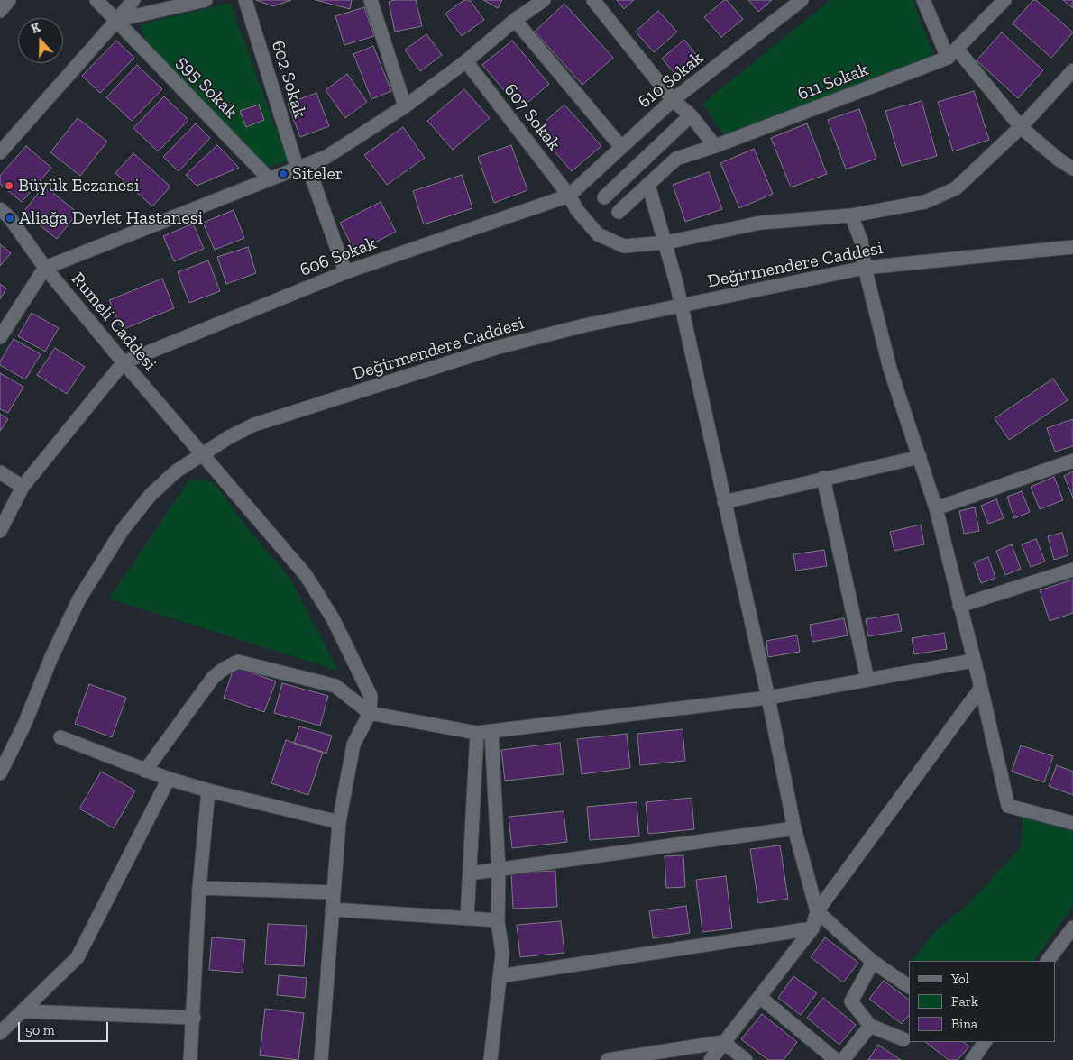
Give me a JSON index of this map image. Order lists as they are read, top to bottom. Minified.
{"streets":{"street":["602 Sokak","610 Sokak","611 Sokak","595 Sokak","607 Sokak","606 Sokak","Değirmendere Caddesi","Rumeli Caddesi"]},"crossings":[["602 Sokak","606 Sokak"],["610 Sokak","607 Sokak"],["610 Sokak","606 Sokak"],["607 Sokak","606 Sokak"],["606 Sokak","Rumeli Caddesi"],["Değirmendere Caddesi","Rumeli Caddesi"]],"places":["Siteler","Büyük Eczanesi","Aliağa Devlet Hastanesi"],"legend":["Yol","Park","Bina"],"scale_bar":"50 m","north":"top"}
